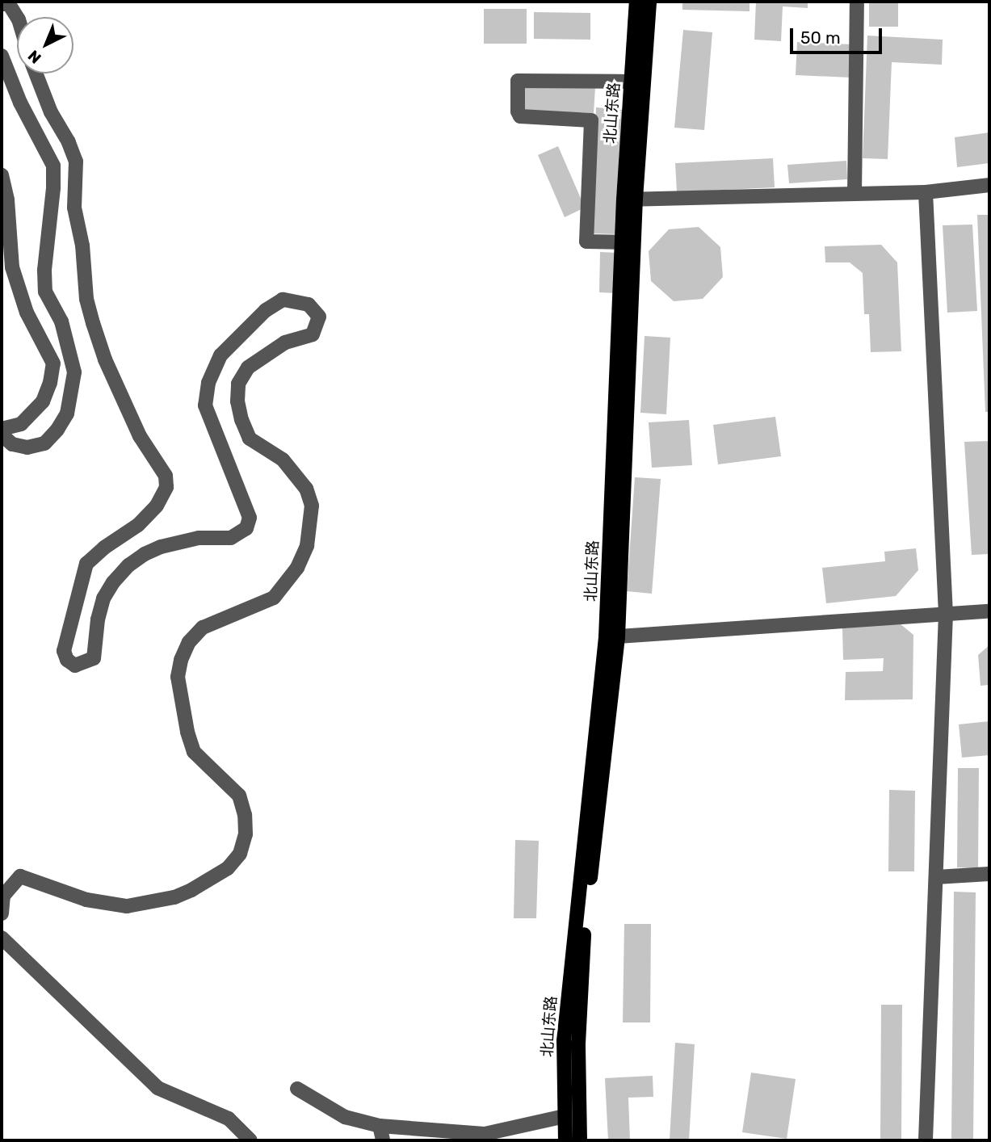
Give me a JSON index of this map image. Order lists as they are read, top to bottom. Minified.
{"streets":{"main road":["北山东路"]},"scale_bar":"50 m","north":"bottom left"}
